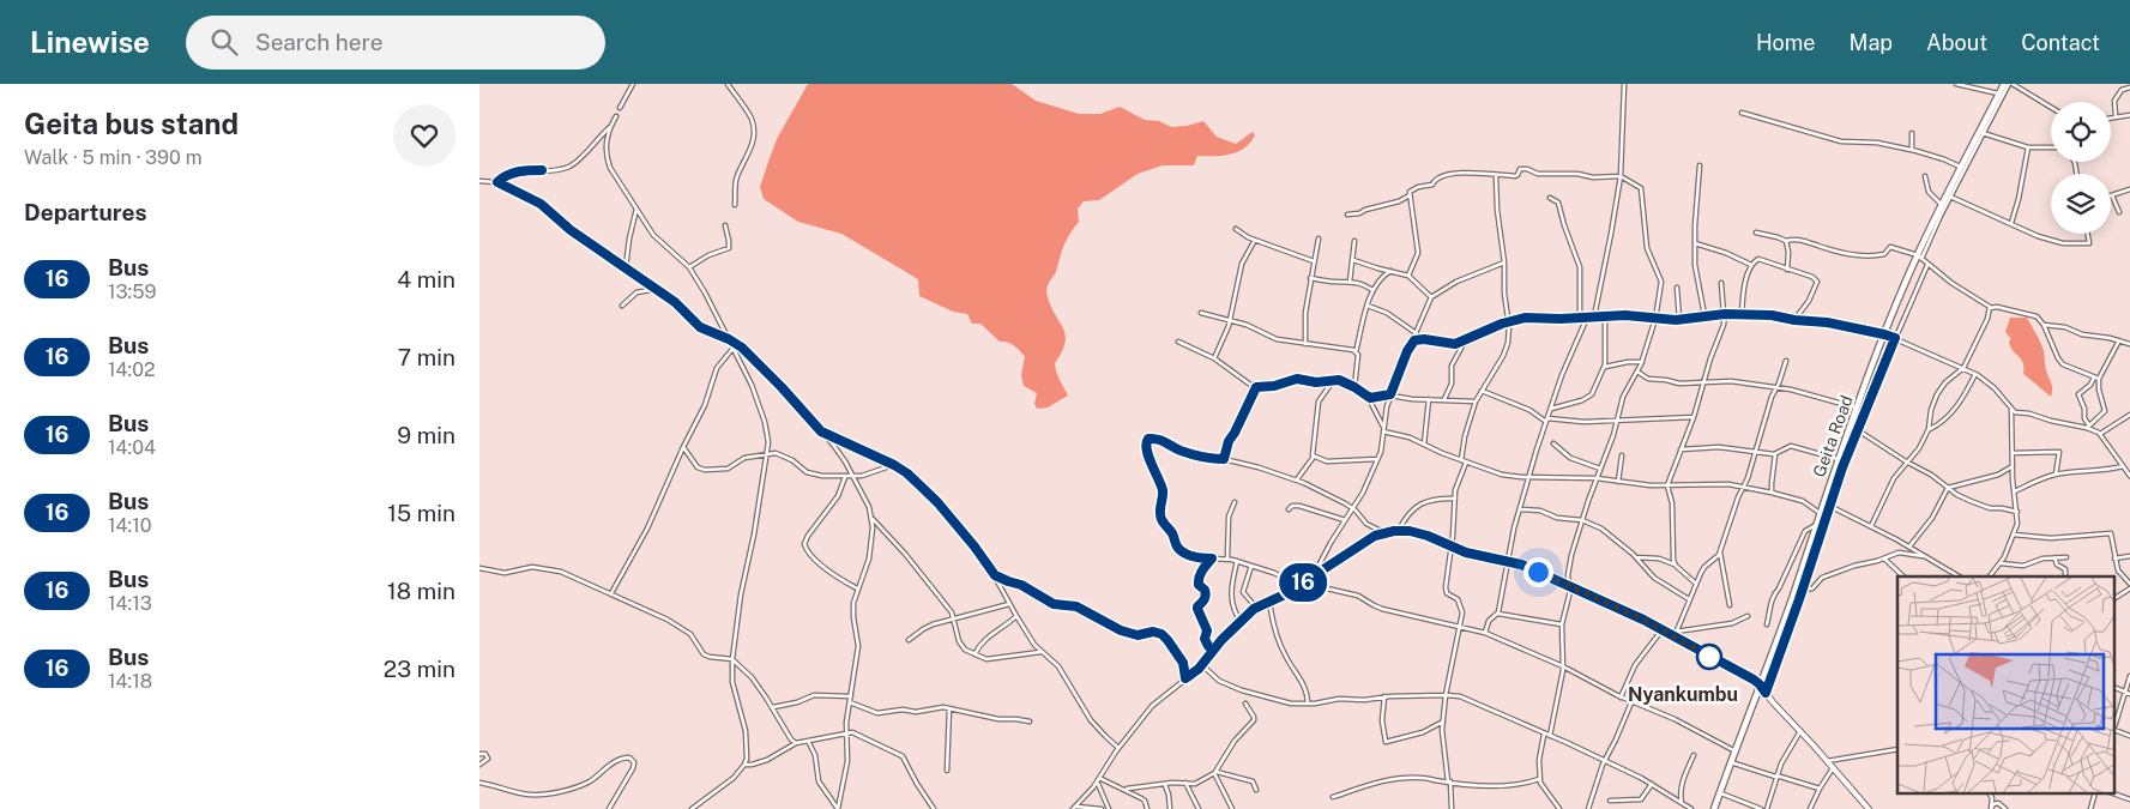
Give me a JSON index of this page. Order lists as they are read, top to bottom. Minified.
{"streets":{"highway":["Geita Road"]},"districts":["Nyankumbu"],"lines":["bus line 16"],"page":{"header":"Linewise","search":"Search here","nav":["Home","Map","About","Contact"],"heading":[["Geita bus stand","Walk · 5 min · 390 m"],"Departures"],"on_map":"16","list":[{"mark":"16","name":"Bus","note":"13:59","value":"4 min"},{"mark":"16","name":"Bus","note":"14:02","value":"7 min"},{"mark":"16","name":"Bus","note":"14:04","value":"9 min"},{"mark":"16","name":"Bus","note":"14:10","value":"15 min"},{"mark":"16","name":"Bus","note":"14:13","value":"18 min"},{"mark":"16","name":"Bus","note":"14:18","value":"23 min"}]}}
